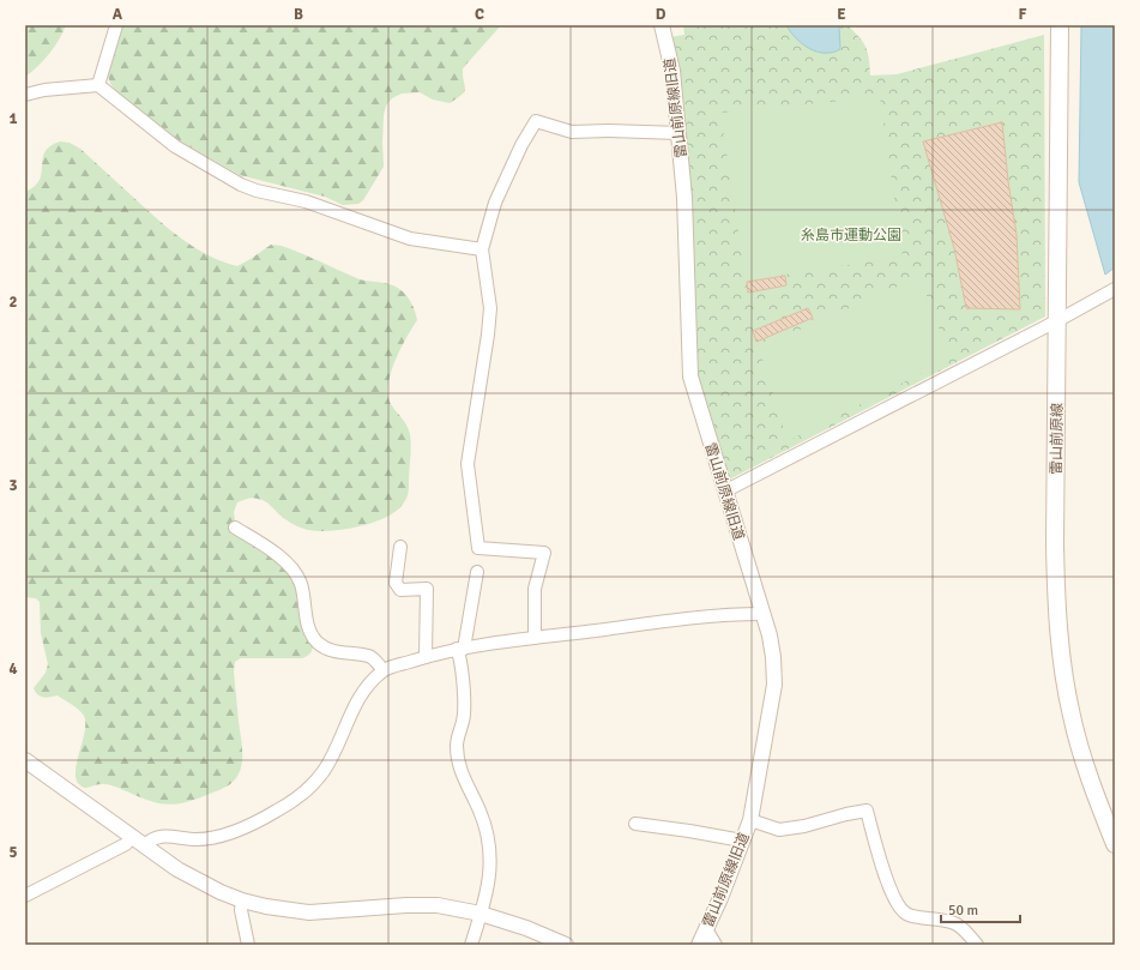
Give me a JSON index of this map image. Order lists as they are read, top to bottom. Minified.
{"streets":{"main road":["雷山前原線"],"street":["雷山前原線旧道"]},"parks":["糸島市運動公園"],"scale_bar":"50 m","grid":{"columns":["A","B","C","D","E","F"],"rows":["1","2","3","4","5"]}}
